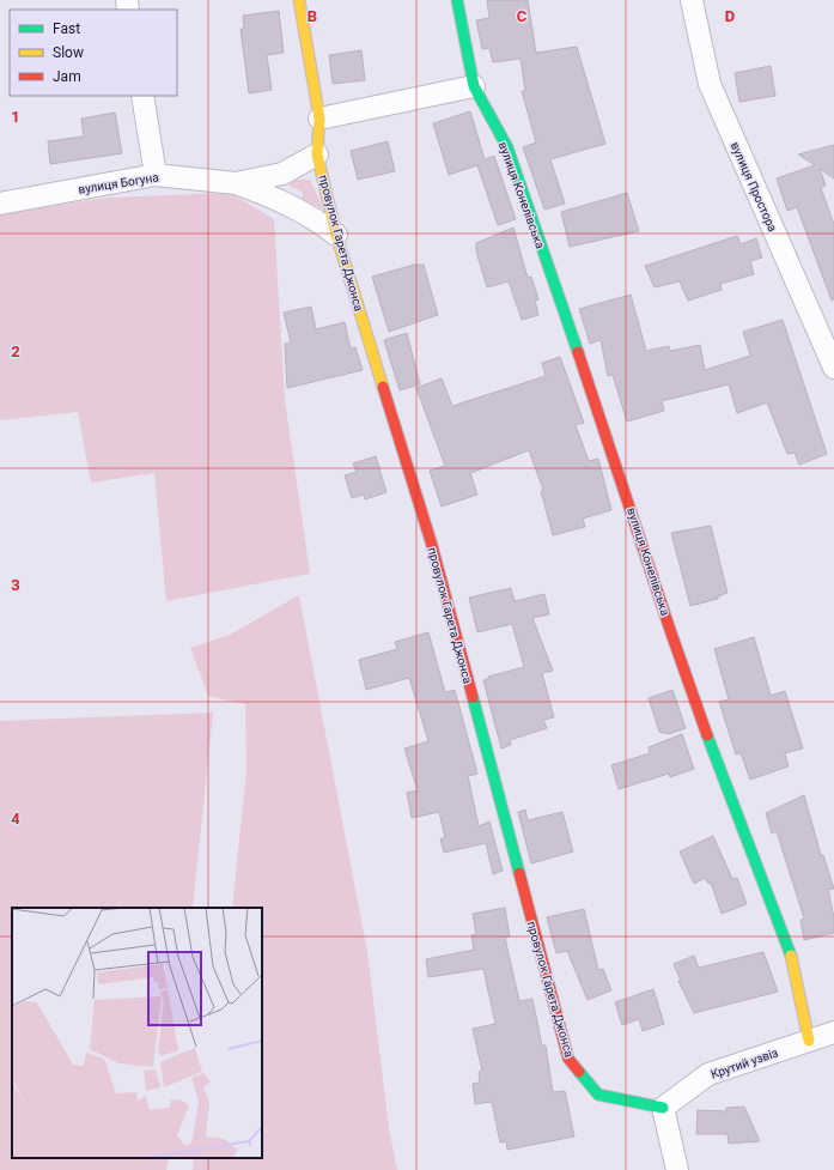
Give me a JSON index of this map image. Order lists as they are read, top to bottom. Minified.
{"streets":{"street":["вулиця Богуна","вулиця Простора","вулиця Конелівська","провулок Гарета Джонса","Крутий узвіз"]},"crossings":[["вулиця Богуна","провулок Гарета Джонса"],["вулиця Конелівська","Крутий узвіз"],["провулок Гарета Джонса","Крутий узвіз"]],"legend":["Fast","Slow","Jam"],"grid":{"columns":["B","C","D"],"rows":["1","2","3","4"]}}
